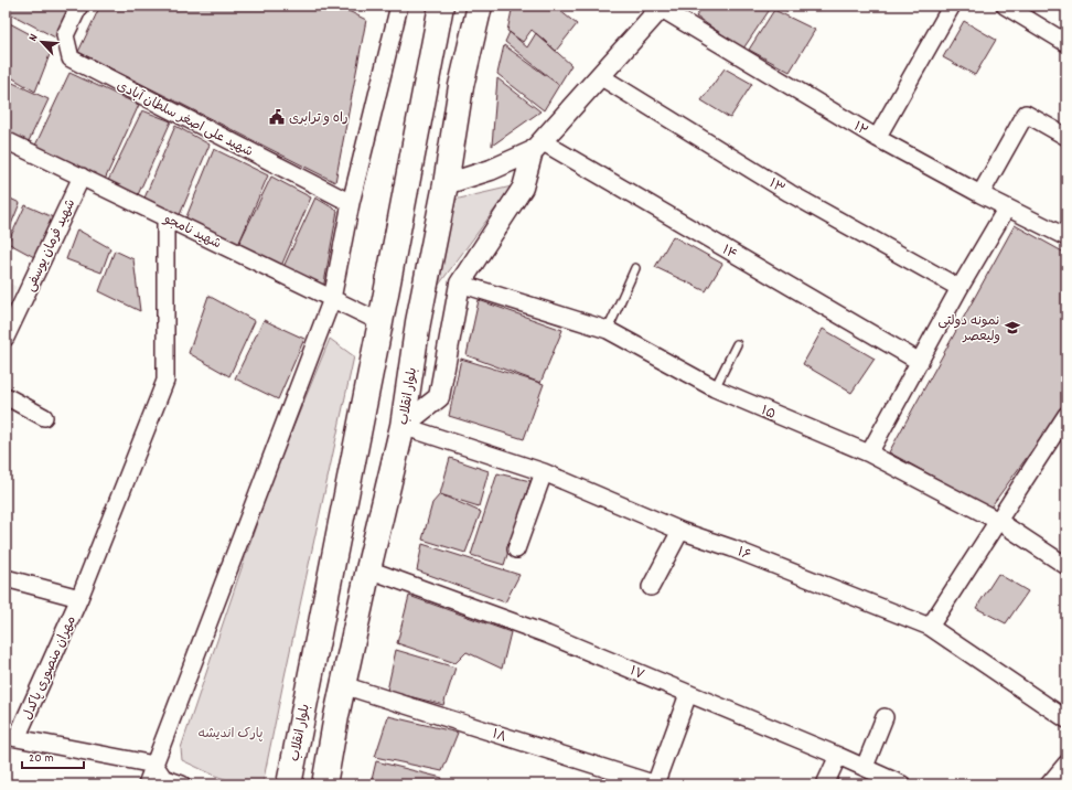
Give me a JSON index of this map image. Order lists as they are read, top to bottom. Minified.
{"streets":{"main road":["بلوار انقلاب"],"street":["شهید علی اصغر سلطان آبادی","۱۲","۱۳","شهید نامجو","شهید فرمان یوسفی","۱۴","۱۵","۱۶","مهران منصوری پاکدل","۱۷","۱۸"]},"crossings":[["شهید نامجو","شهید فرمان یوسفی"],["شهید نامجو","بلوار انقلاب"],["شهید نامجو","مهران منصوری پاکدل"],["بلوار انقلاب","۱۶"],["بلوار انقلاب","۱۷"],["بلوار انقلاب","۱۸"]],"parks":["پارک اندیشه"],"places":{"public building":["راه و ترابری"],"school or university":["نمونه دولتی ولیعصر"]},"scale_bar":"20 m","north":"top left"}
